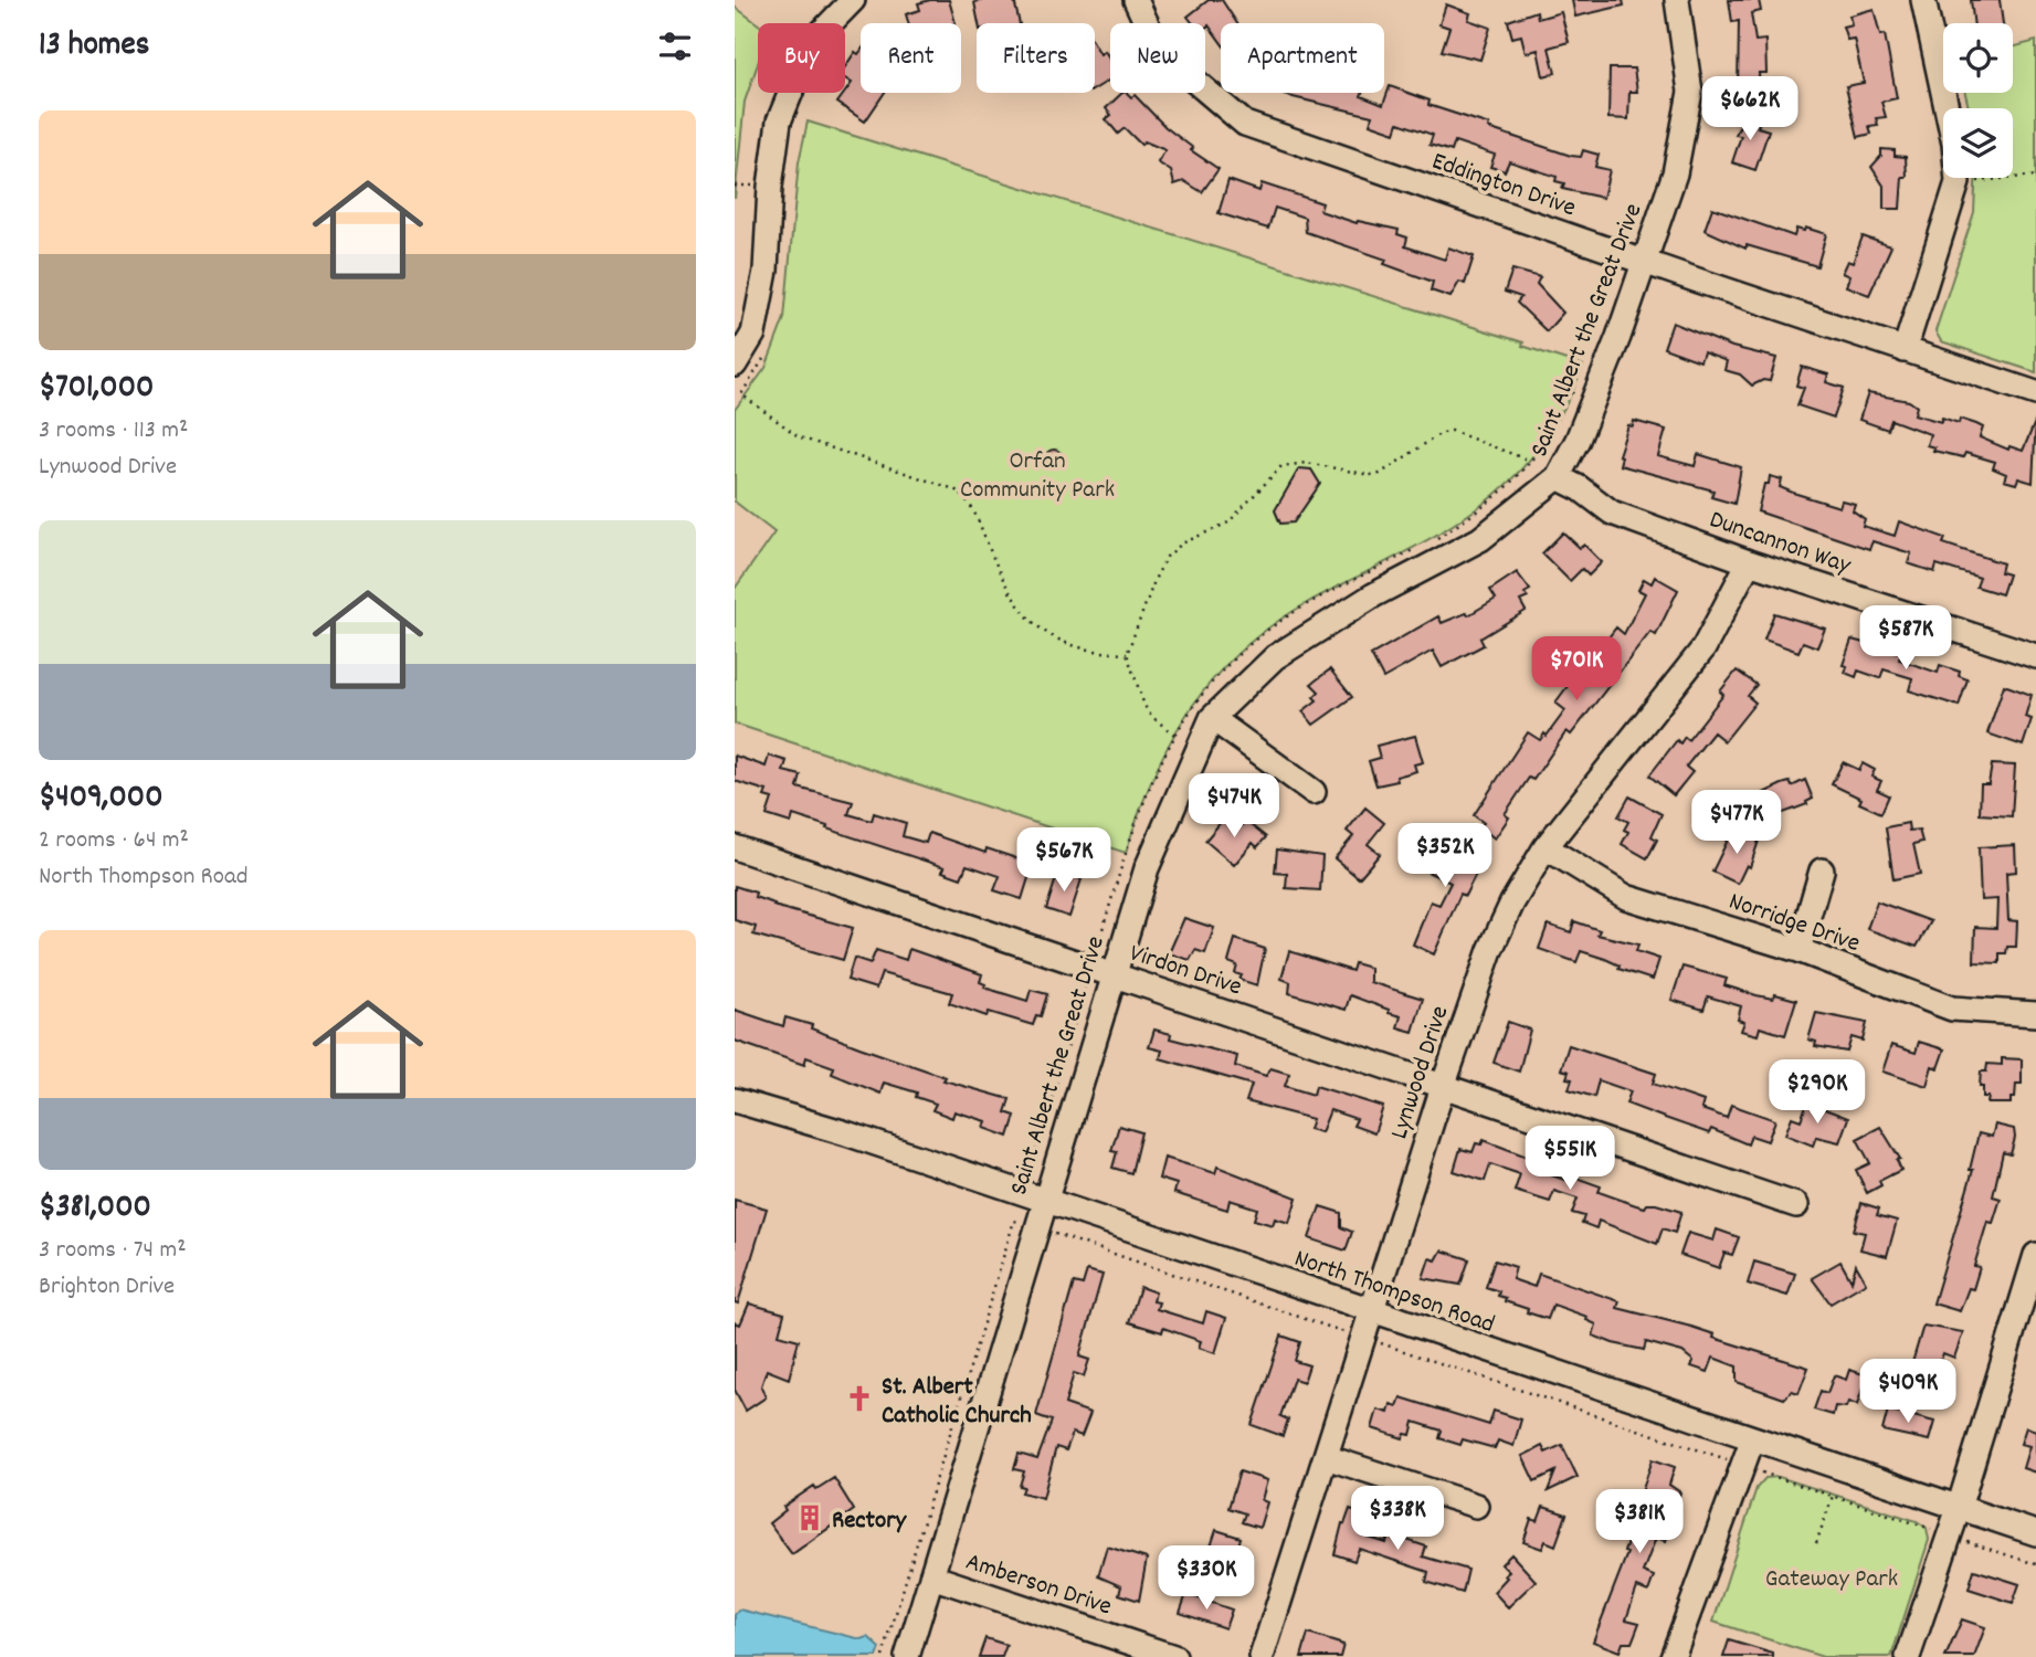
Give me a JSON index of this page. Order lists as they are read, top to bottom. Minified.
{"streets":{"street":["Eddington Drive","Saint Albert the Great Drive","Duncannon Way","Norridge Drive","Virdon Drive","Lynwood Drive","North Thompson Road","Amberson Drive"]},"crossings":[["Eddington Drive","Saint Albert the Great Drive"],["Saint Albert the Great Drive","Duncannon Way"],["Saint Albert the Great Drive","Virdon Drive"],["Saint Albert the Great Drive","North Thompson Road"],["Saint Albert the Great Drive","Amberson Drive"],["Duncannon Way","Lynwood Drive"],["Norridge Drive","Lynwood Drive"],["Virdon Drive","Lynwood Drive"],["Lynwood Drive","North Thompson Road"]],"parks":["Orfan Community Park","Gateway Park"],"places":{"church":["St. Albert Catholic Church"],"building":["Rectory"]},"page":{"heading":"13 homes","chip":["Buy","Rent","Filters","New","Apartment"],"price":["$662K","$587K","$701K","$474K","$477K","$352K","$567K","$290K","$551K","$409K","$338K","$381K","$330K"],"list":[{"name":"$701,000","note":"3 rooms · 113 m² · Lynwood Drive"},{"name":"$409,000","note":"2 rooms · 64 m² · North Thompson Road"},{"name":"$381,000","note":"3 rooms · 74 m² · Brighton Drive"}]}}
